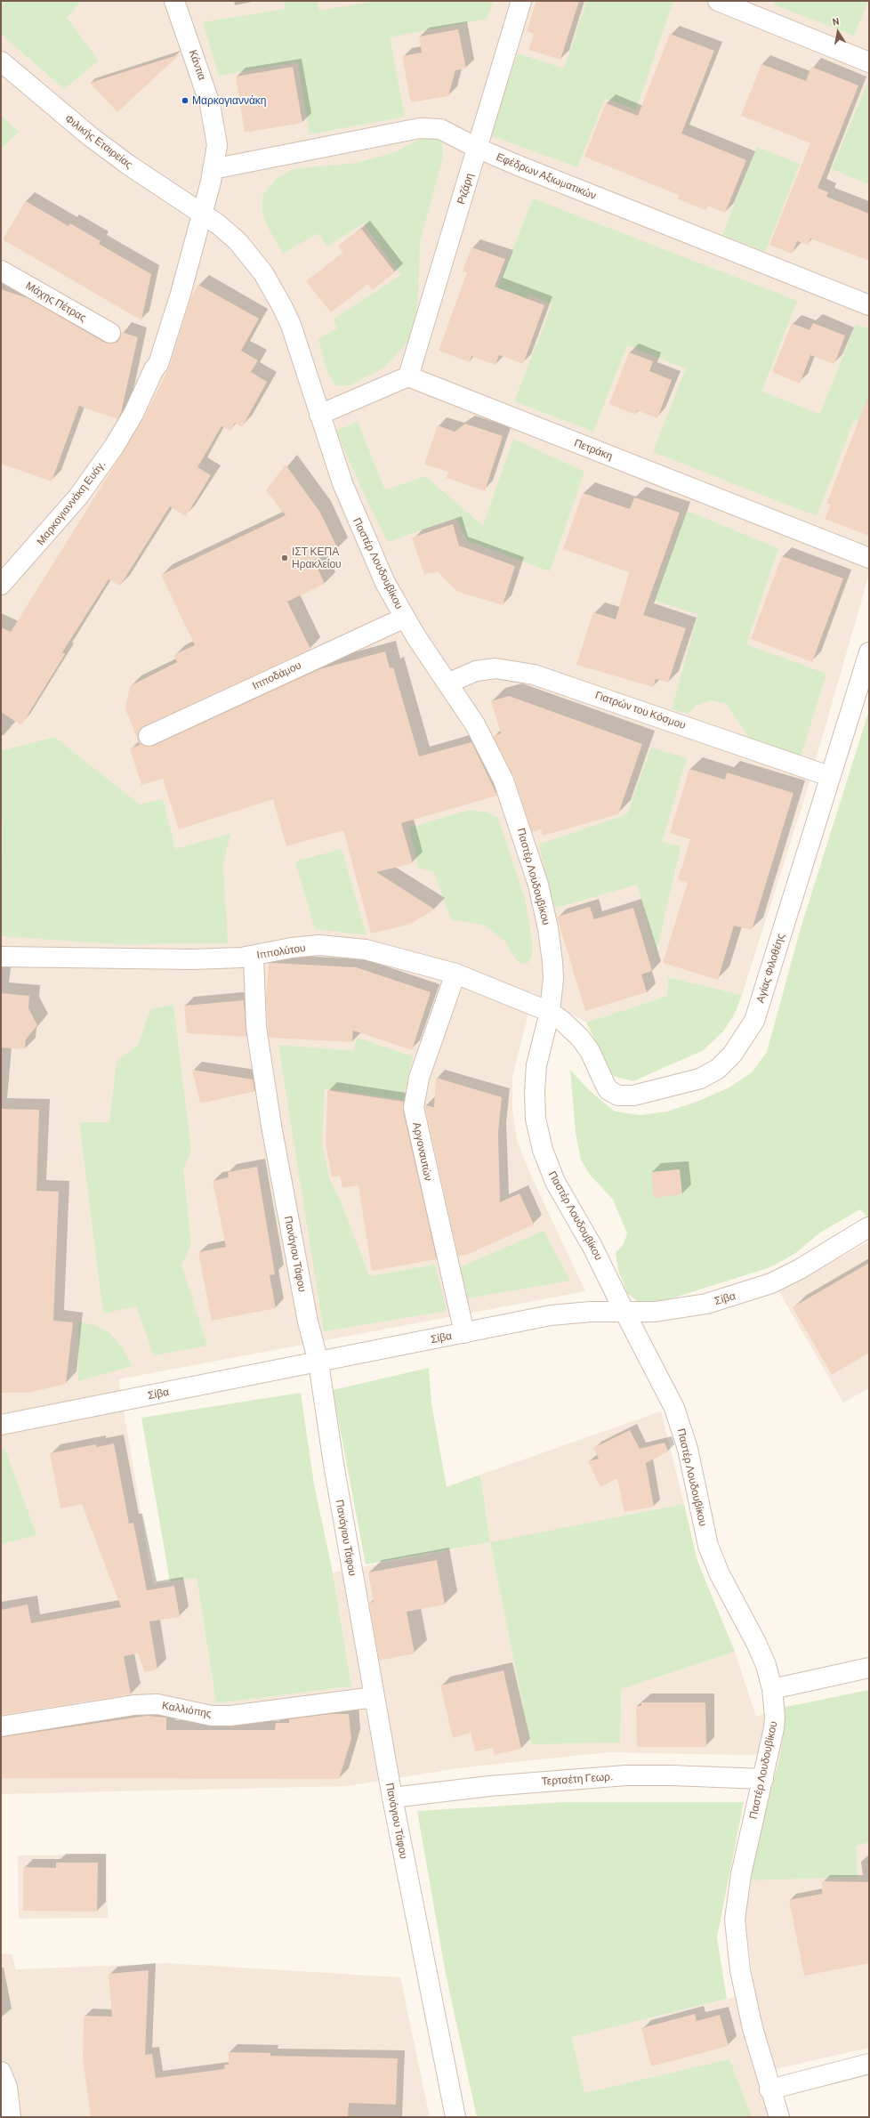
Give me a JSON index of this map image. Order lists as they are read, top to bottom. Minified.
{"streets":{"street":["Κάντια","Φιλικής Εταιρείας","Εφέδρων Αξιωματικών","Ριζάρη","Μάχης Πέτρας","Πετράκη","Μαρκογιαννάκη Ευάγ.","Παστέρ Λουδουβίκου","Ιπποδάμου","Γιατρών του Κόσμου","Ιππολύτου","Αγίας Φιλοθέης","Αργοναυτών","Πανάγιου Τάφου","Σίβα","Καλλιόπης","Τερτσέτη Γεωρ."]},"crossings":[["Κάντια","Φιλικής Εταιρείας"],["Κάντια","Εφέδρων Αξιωματικών"],["Κάντια","Μαρκογιαννάκη Ευάγ."],["Κάντια","Παστέρ Λουδουβίκου"],["Φιλικής Εταιρείας","Μαρκογιαννάκη Ευάγ."],["Φιλικής Εταιρείας","Παστέρ Λουδουβίκου"],["Εφέδρων Αξιωματικών","Ριζάρη"],["Ριζάρη","Πετράκη"],["Μαρκογιαννάκη Ευάγ.","Παστέρ Λουδουβίκου"],["Παστέρ Λουδουβίκου","Ιπποδάμου"],["Παστέρ Λουδουβίκου","Γιατρών του Κόσμου"],["Παστέρ Λουδουβίκου","Ιππολύτου"],["Παστέρ Λουδουβίκου","Αγίας Φιλοθέης"],["Παστέρ Λουδουβίκου","Σίβα"],["Παστέρ Λουδουβίκου","Τερτσέτη Γεωρ."],["Γιατρών του Κόσμου","Αγίας Φιλοθέης"],["Ιππολύτου","Αγίας Φιλοθέης"],["Ιππολύτου","Αργοναυτών"],["Ιππολύτου","Πανάγιου Τάφου"],["Αργοναυτών","Σίβα"],["Πανάγιου Τάφου","Σίβα"],["Πανάγιου Τάφου","Καλλιόπης"],["Πανάγιου Τάφου","Τερτσέτη Γεωρ."]],"places":["Μαρκογιαννάκη","ΙΣΤ ΚΕΠΑ Ηρακλείου"],"north":"top"}
